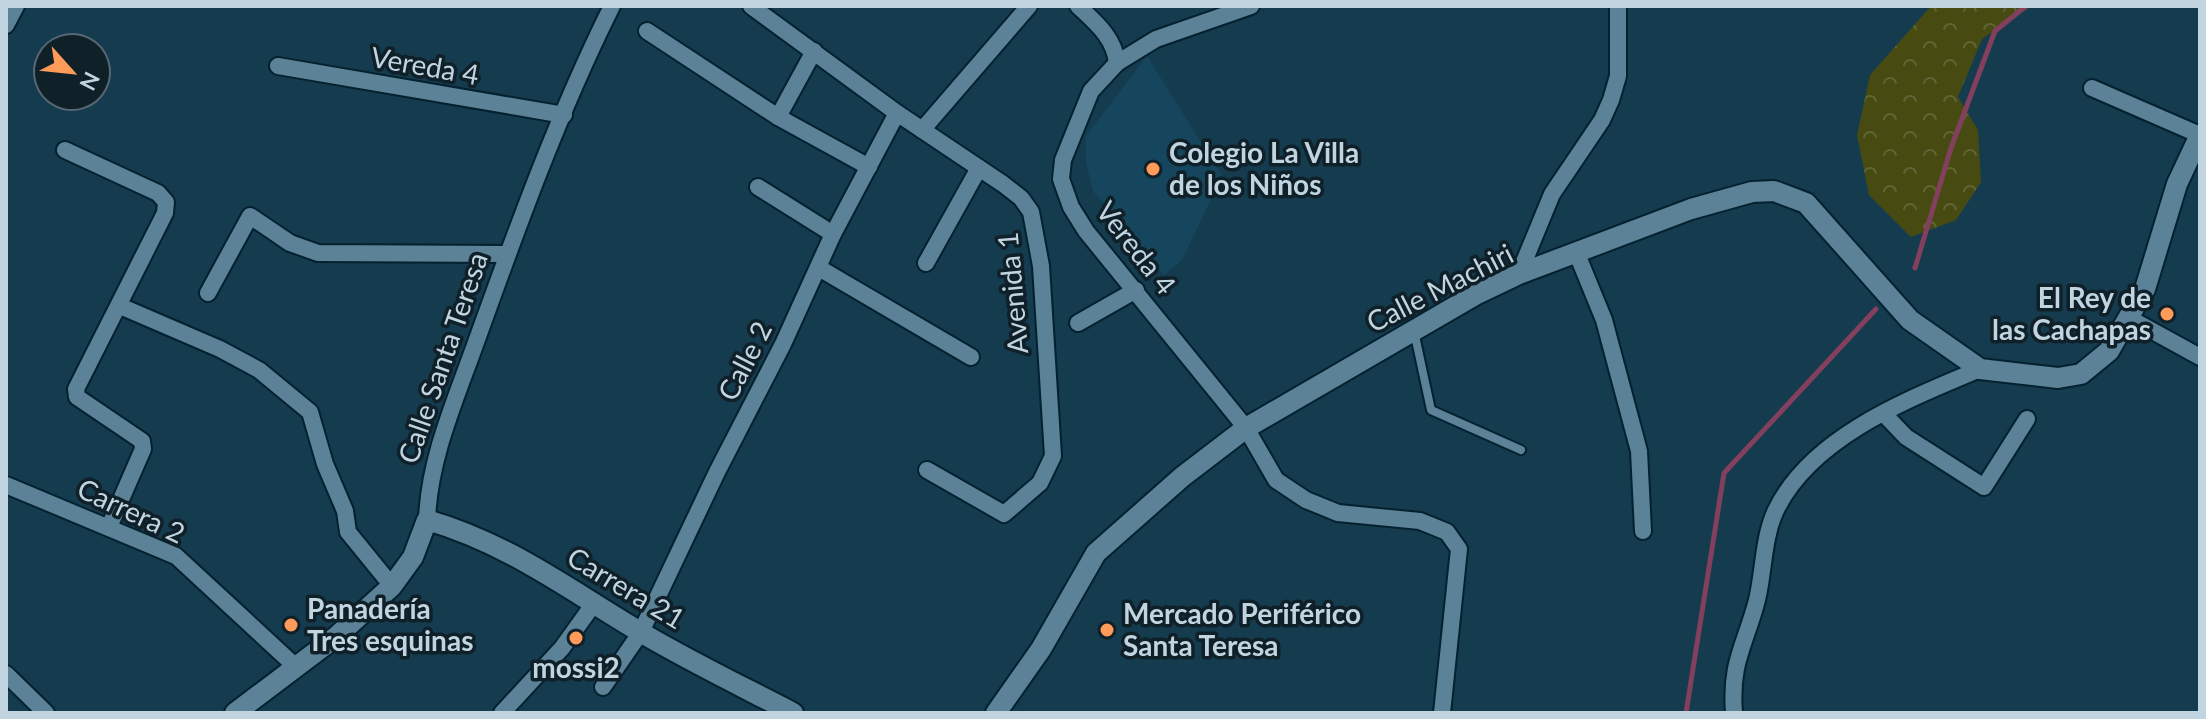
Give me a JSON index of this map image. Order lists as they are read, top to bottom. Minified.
{"streets":{"street":["Vereda 4","Calle Machiri","Avenida 1","Calle Santa Teresa","Calle 2","Carrera 2","Carrera 21"]},"crossings":[["Vereda 4","Calle Machiri"],["Vereda 4","Calle Santa Teresa"],["Avenida 1","Calle 2"],["Calle Santa Teresa","Carrera 2"],["Calle Santa Teresa","Carrera 21"],["Calle 2","Carrera 21"]],"places":["Colegio La Villa de los Niños","El Rey de las Cachapas","Panadería Tres esquinas","Mercado Periférico Santa Teresa","mossi2"],"north":"bottom right"}
